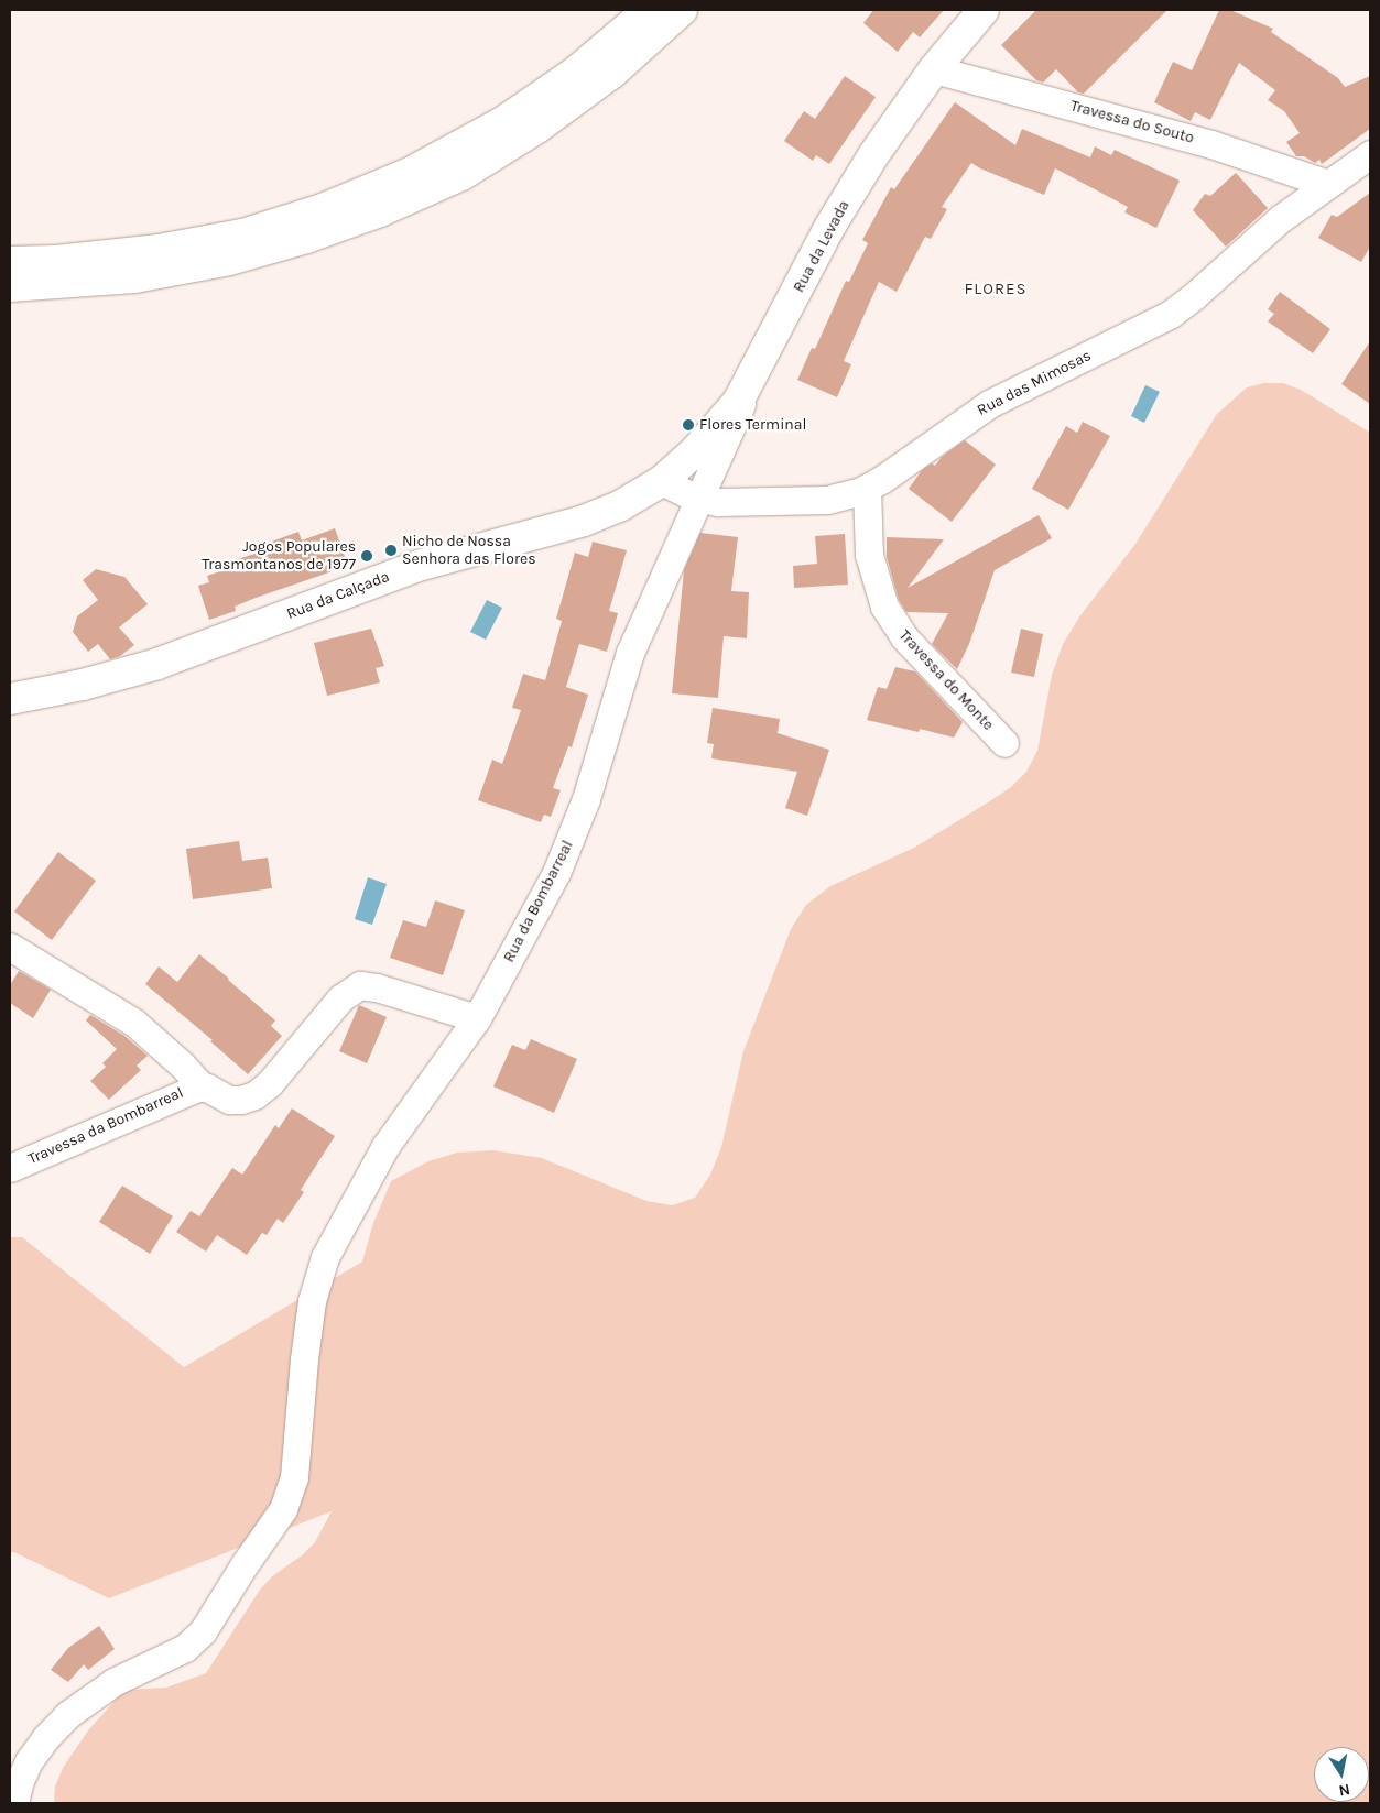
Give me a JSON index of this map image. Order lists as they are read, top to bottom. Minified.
{"streets":{"main road":["Rua da Levada","Rua da Calçada"],"street":["Travessa do Souto","Rua das Mimosas","Travessa do Monte","Rua da Bombarreal","Travessa da Bombarreal"]},"crossings":[["Travessa do Souto","Rua da Levada"],["Travessa do Souto","Rua das Mimosas"],["Rua da Levada","Rua das Mimosas"],["Rua da Levada","Rua da Calçada"],["Rua da Levada","Rua da Bombarreal"],["Rua das Mimosas","Rua da Calçada"],["Rua das Mimosas","Travessa do Monte"],["Rua das Mimosas","Rua da Bombarreal"],["Rua da Bombarreal","Travessa da Bombarreal"]],"districts":["FLORES"],"places":["Flores Terminal","Nicho de Nossa Senhora das Flores","Jogos Populares Trasmontanos de 1977"],"north":"bottom"}
